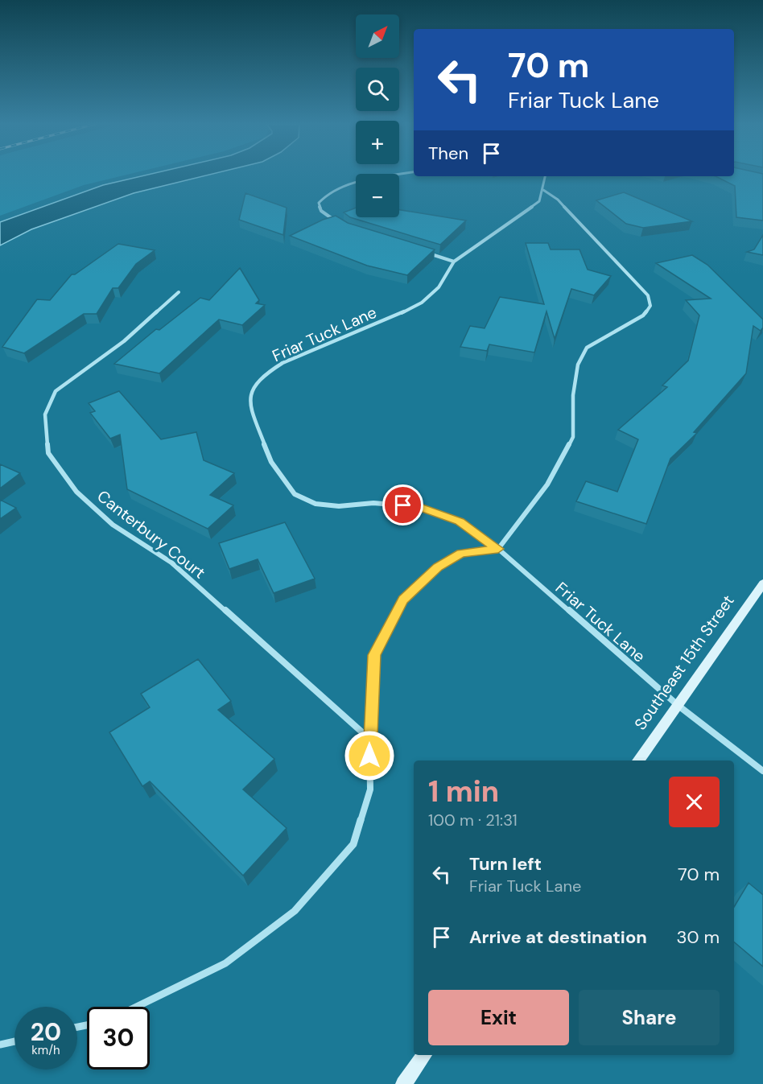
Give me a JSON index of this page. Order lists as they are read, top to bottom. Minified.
{"streets":{"main road":["Southeast 15th Street"],"street":["Friar Tuck Lane","Canterbury Court"]},"crossings":[["Friar Tuck Lane","Southeast 15th Street"]],"north":"top right","page":{"map_buttons":["+","−"],"turn":["70 m","Friar Tuck Lane"],"then":"Then","heading":["1 min","100 m · 21:31"],"list":[{"name":"Turn left","note":"Friar Tuck Lane","value":"70 m"},{"name":"Arrive at destination","value":"30 m"}],"buttons":["Exit","Share"],"speed":"20 km/h","limit":"30"}}
